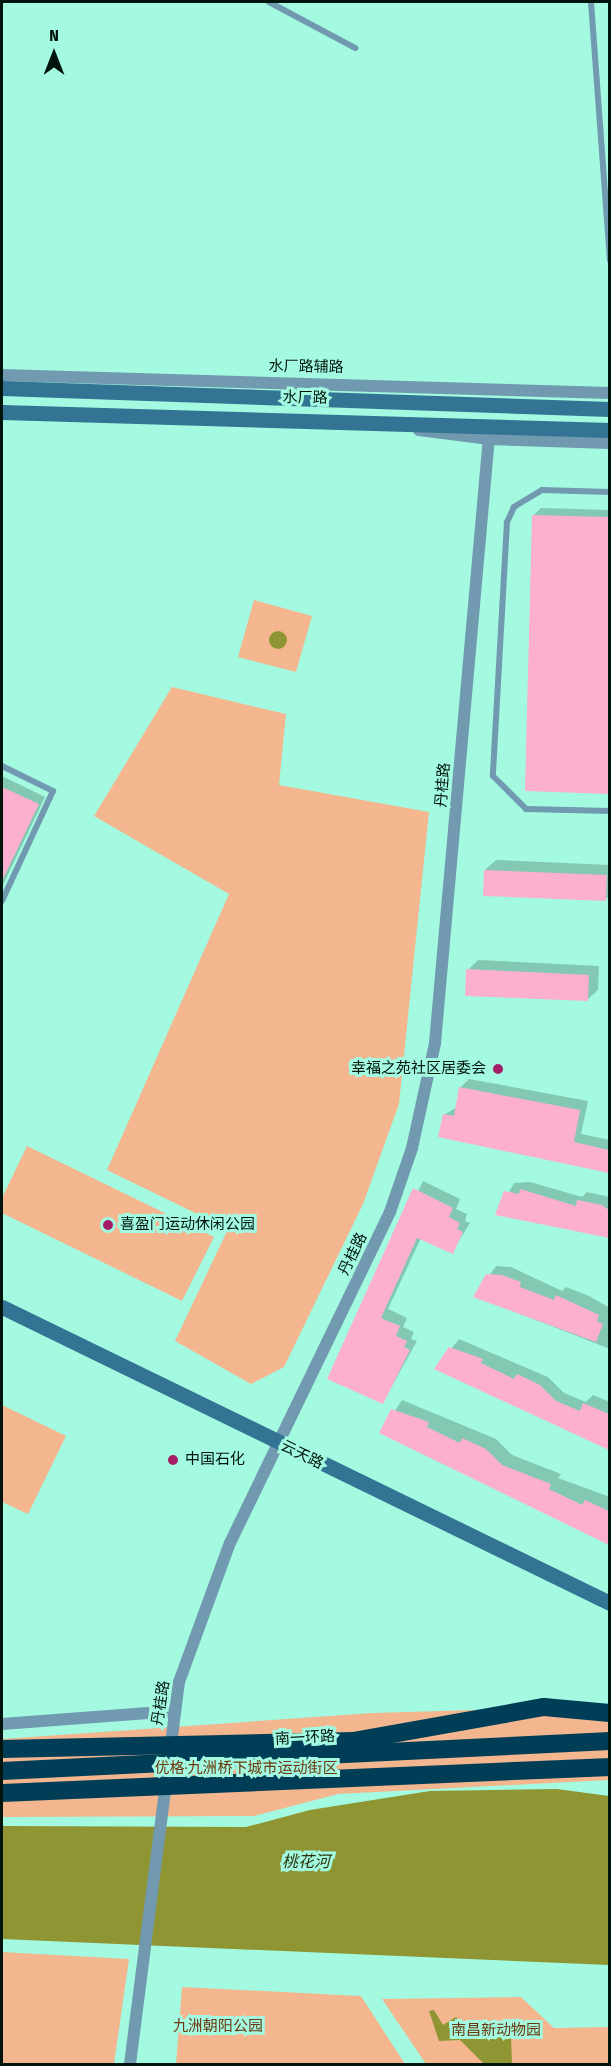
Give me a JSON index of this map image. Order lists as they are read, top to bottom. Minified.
{"streets":{"highway":["南一环路"],"street":["水厂路辅路","水厂路","丹桂路","云天路"]},"crossings":[["水厂路","丹桂路"],["丹桂路","云天路"]],"water":["桃花河"],"parks":["优格·九洲桥下城市运动街区","九洲朝阳公园","南昌新动物园"],"places":["幸福之苑社区居委会","喜盈门运动休闲公园","中国石化"],"north":"top"}
